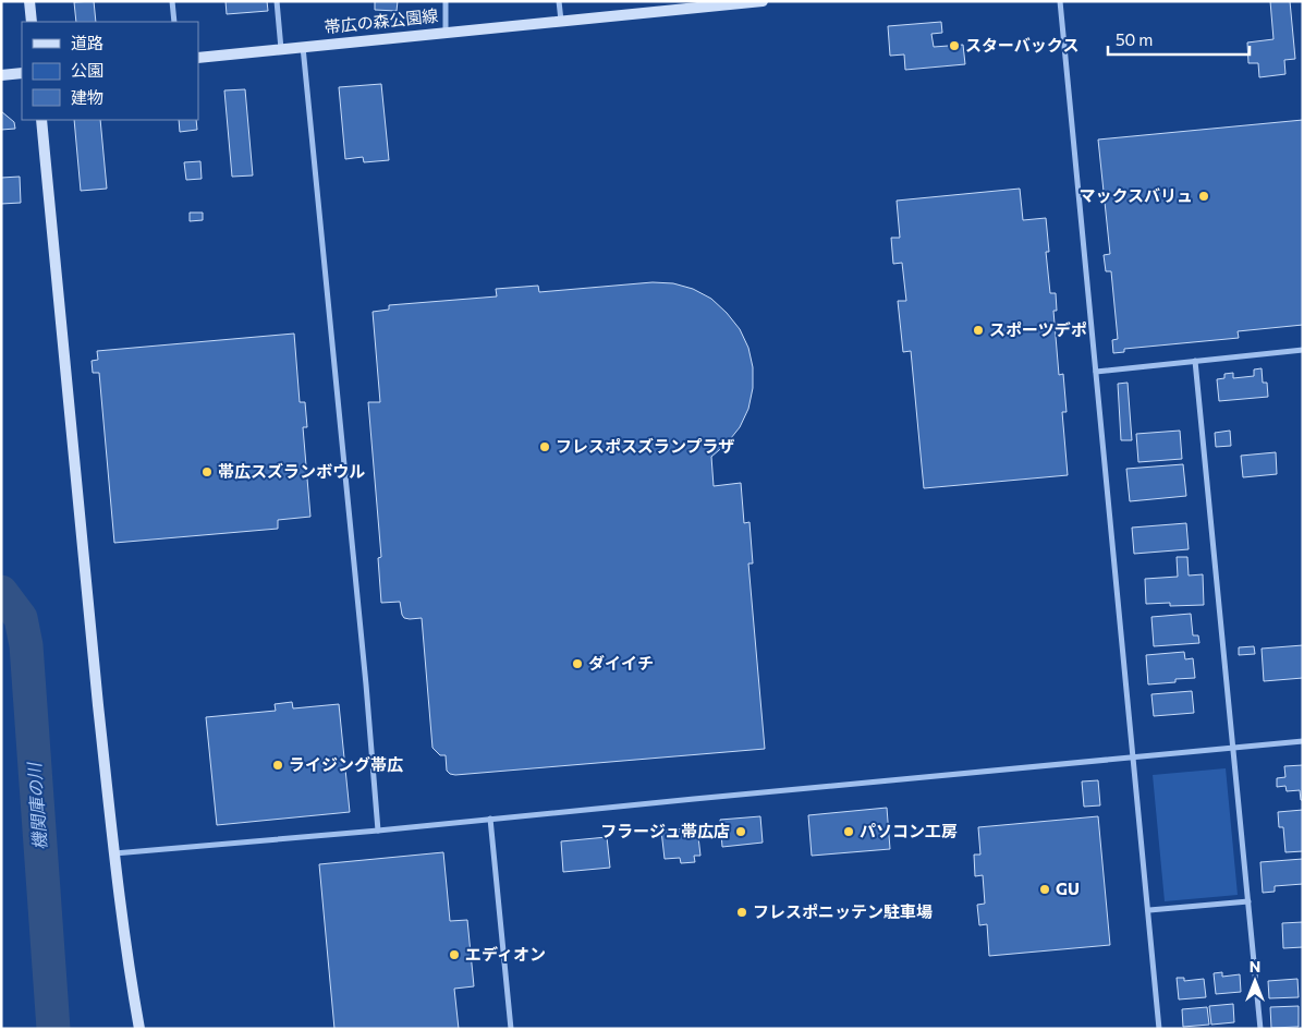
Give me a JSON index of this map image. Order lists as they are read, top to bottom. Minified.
{"streets":{"street":["帯広の森公園線"]},"water":["機関庫の川"],"places":["スターバックス","マックスバリュ","スポーツデポ","フレスポスズランプラザ","帯広スズランボウル","ダイイチ","ライジング帯広","フラージュ帯広店","パソコン工房","GU","フレスポニッテン駐車場","エディオン"],"legend":["道路","公園","建物"],"scale_bar":"50 m","north":"top"}
